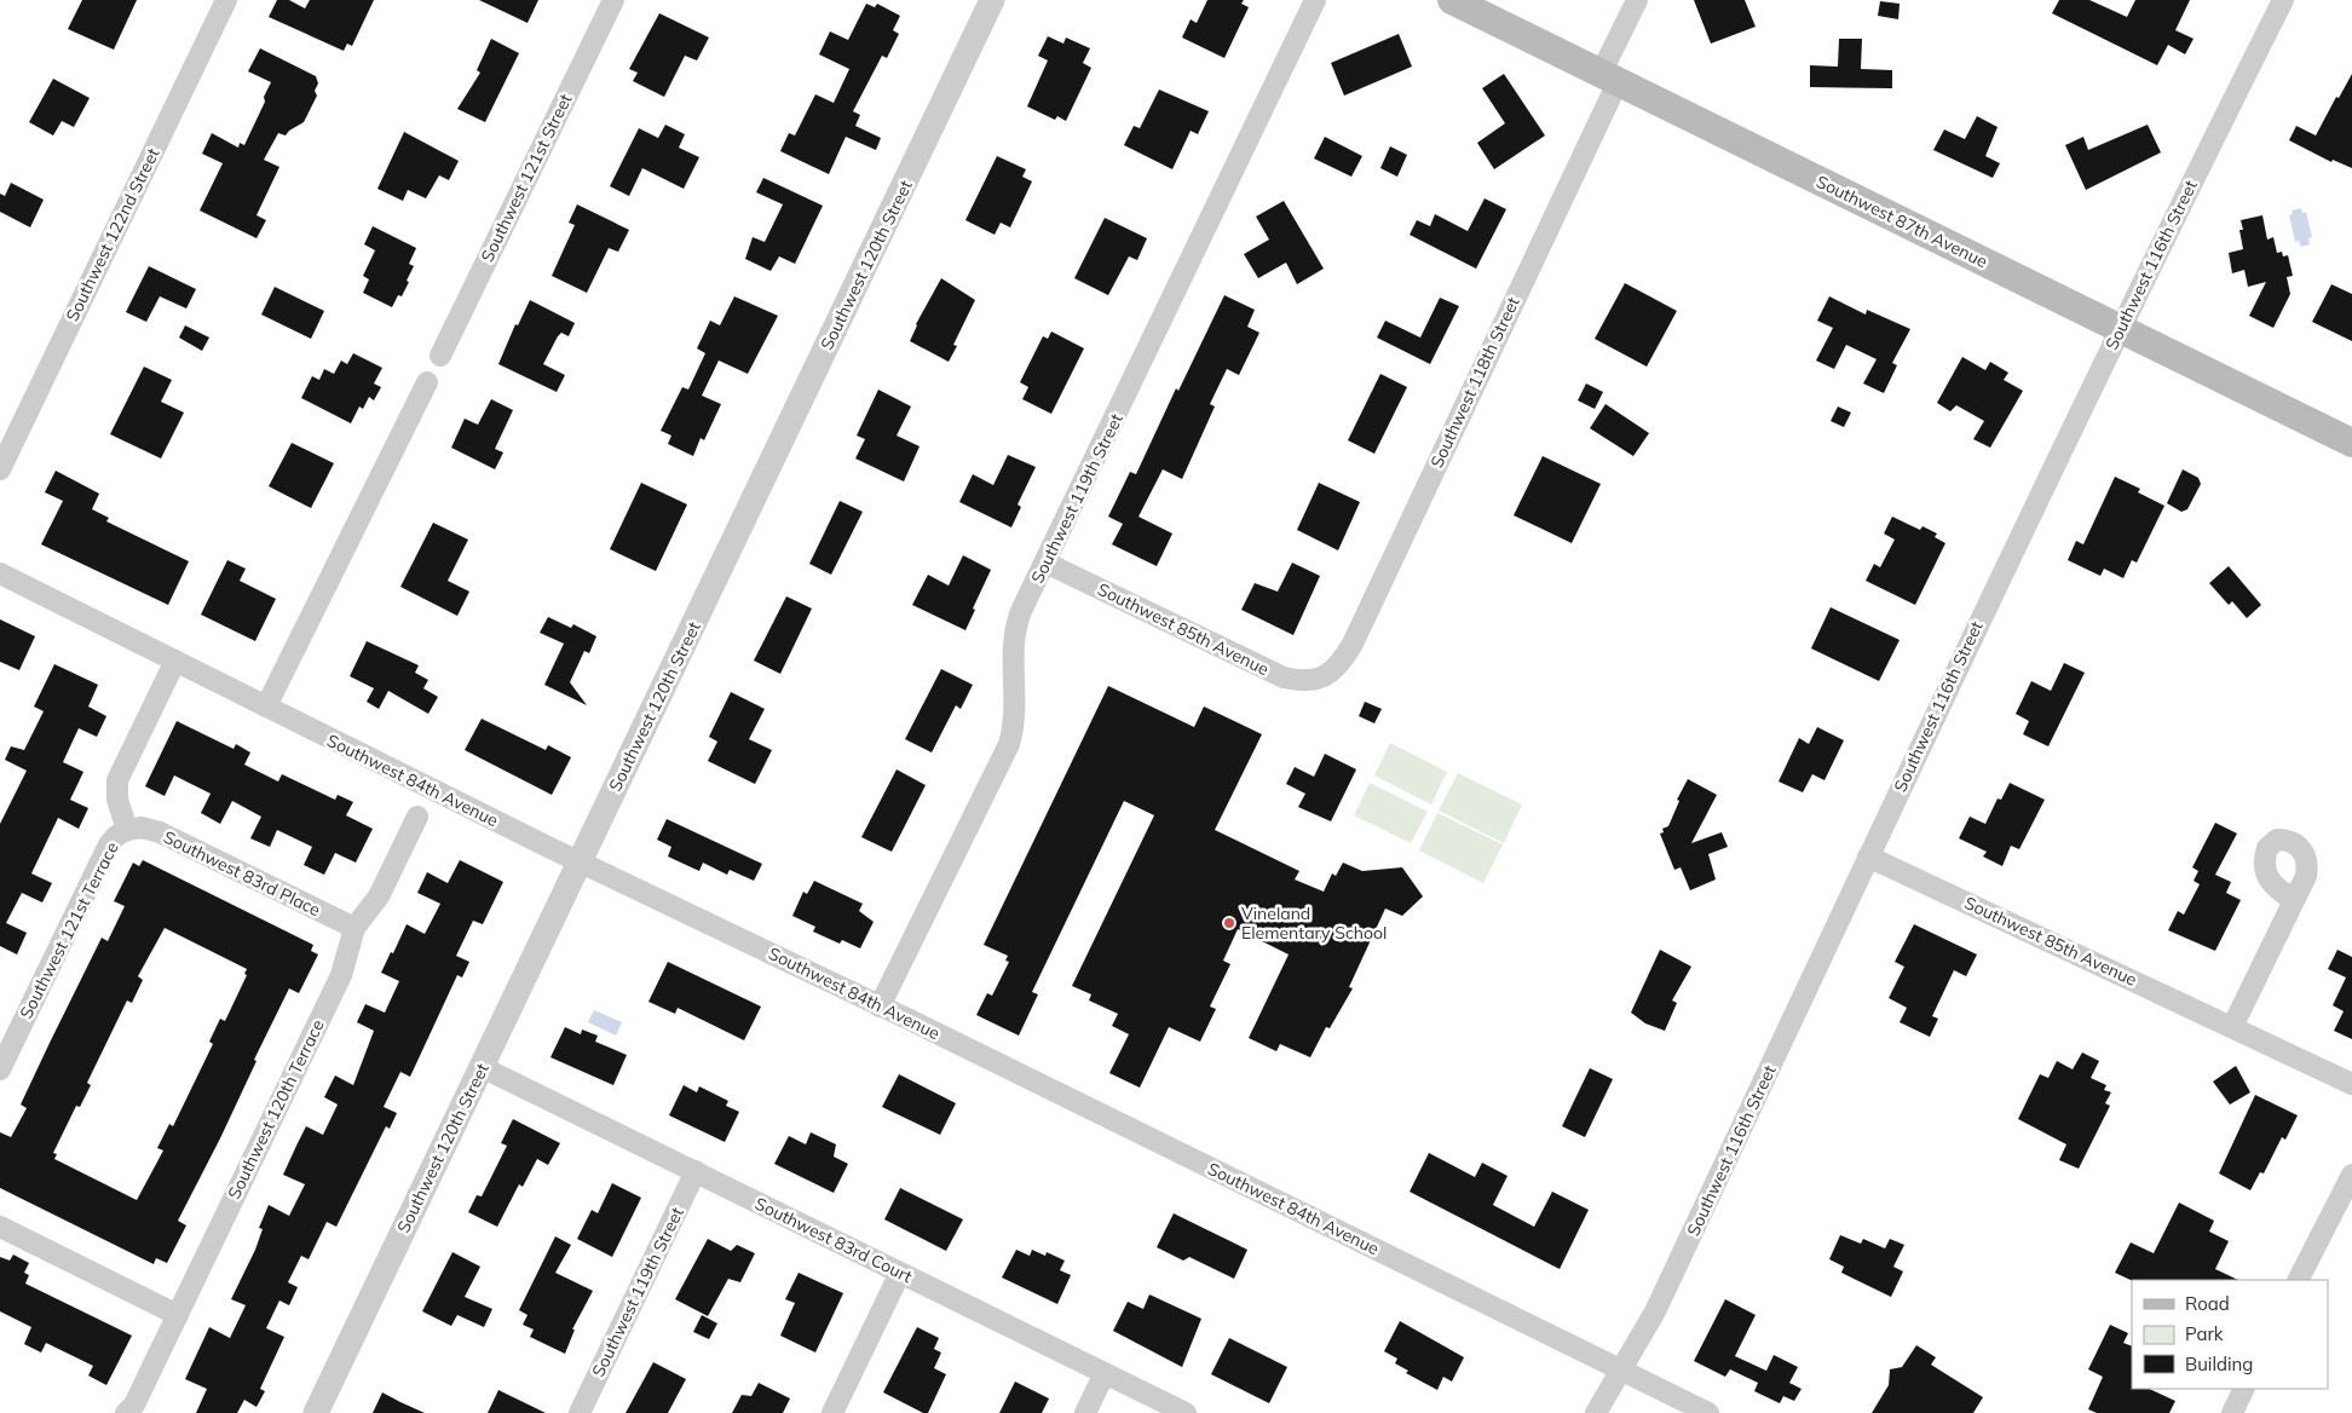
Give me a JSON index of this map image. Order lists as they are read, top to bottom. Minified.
{"streets":{"main road":["Southwest 87th Avenue"],"street":["Southwest 121st Street","Southwest 122nd Street","Southwest 120th Street","Southwest 116th Street","Southwest 118th Street","Southwest 119th Street","Southwest 85th Avenue","Southwest 84th Avenue","Southwest 83rd Place","Southwest 121st Terrace","Southwest 120th Terrace","Southwest 83rd Court"]},"crossings":[["Southwest 87th Avenue","Southwest 116th Street"],["Southwest 87th Avenue","Southwest 118th Street"],["Southwest 120th Street","Southwest 84th Avenue"],["Southwest 120th Street","Southwest 83rd Court"],["Southwest 116th Street","Southwest 85th Avenue"],["Southwest 116th Street","Southwest 84th Avenue"],["Southwest 118th Street","Southwest 85th Avenue"],["Southwest 119th Street","Southwest 85th Avenue"],["Southwest 119th Street","Southwest 84th Avenue"],["Southwest 119th Street","Southwest 83rd Court"],["Southwest 84th Avenue","Southwest 121st Terrace"],["Southwest 83rd Place","Southwest 121st Terrace"],["Southwest 83rd Place","Southwest 120th Terrace"]],"places":["Vineland Elementary School"],"legend":["Road","Park","Building"]}
